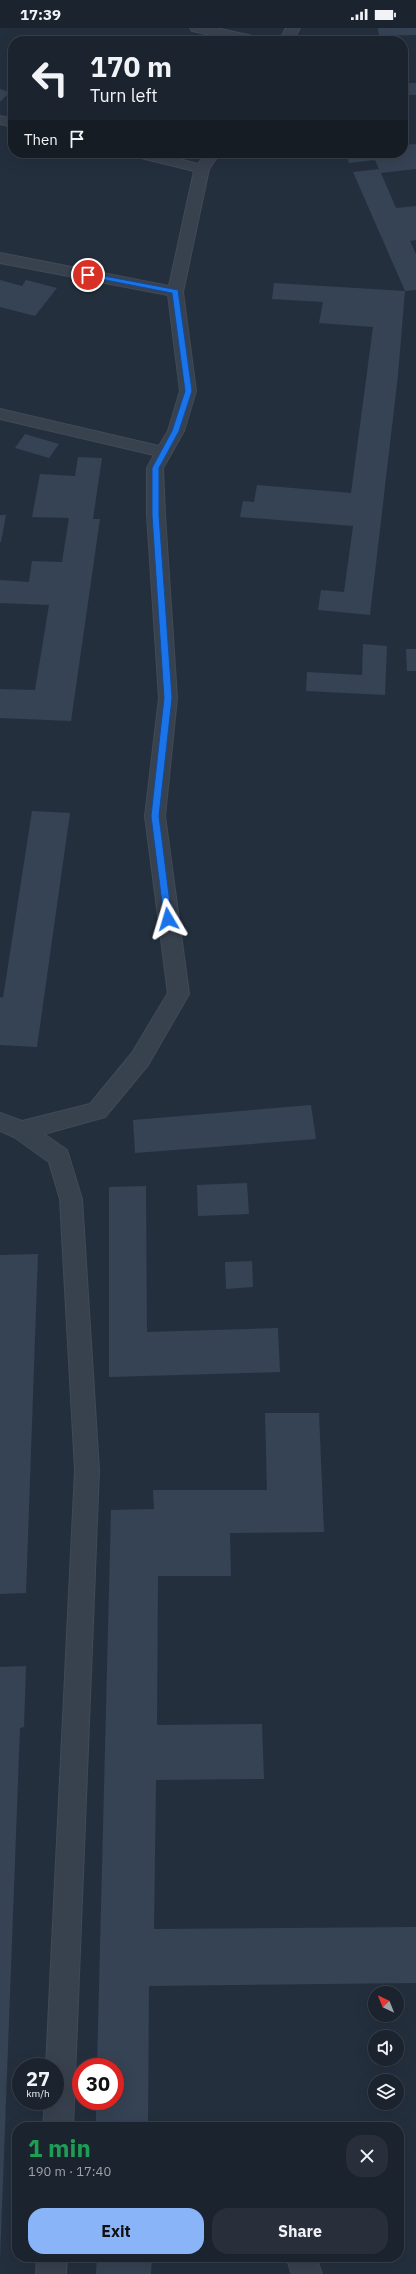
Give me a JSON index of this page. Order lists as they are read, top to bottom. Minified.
{"north":"top left","page":{"status":"17:39","turn":["170 m","Turn left"],"then":"Then","speed":"27 km/h","limit":"30","heading":["1 min","190 m · 17:40"],"buttons":["Exit","Share"]}}
